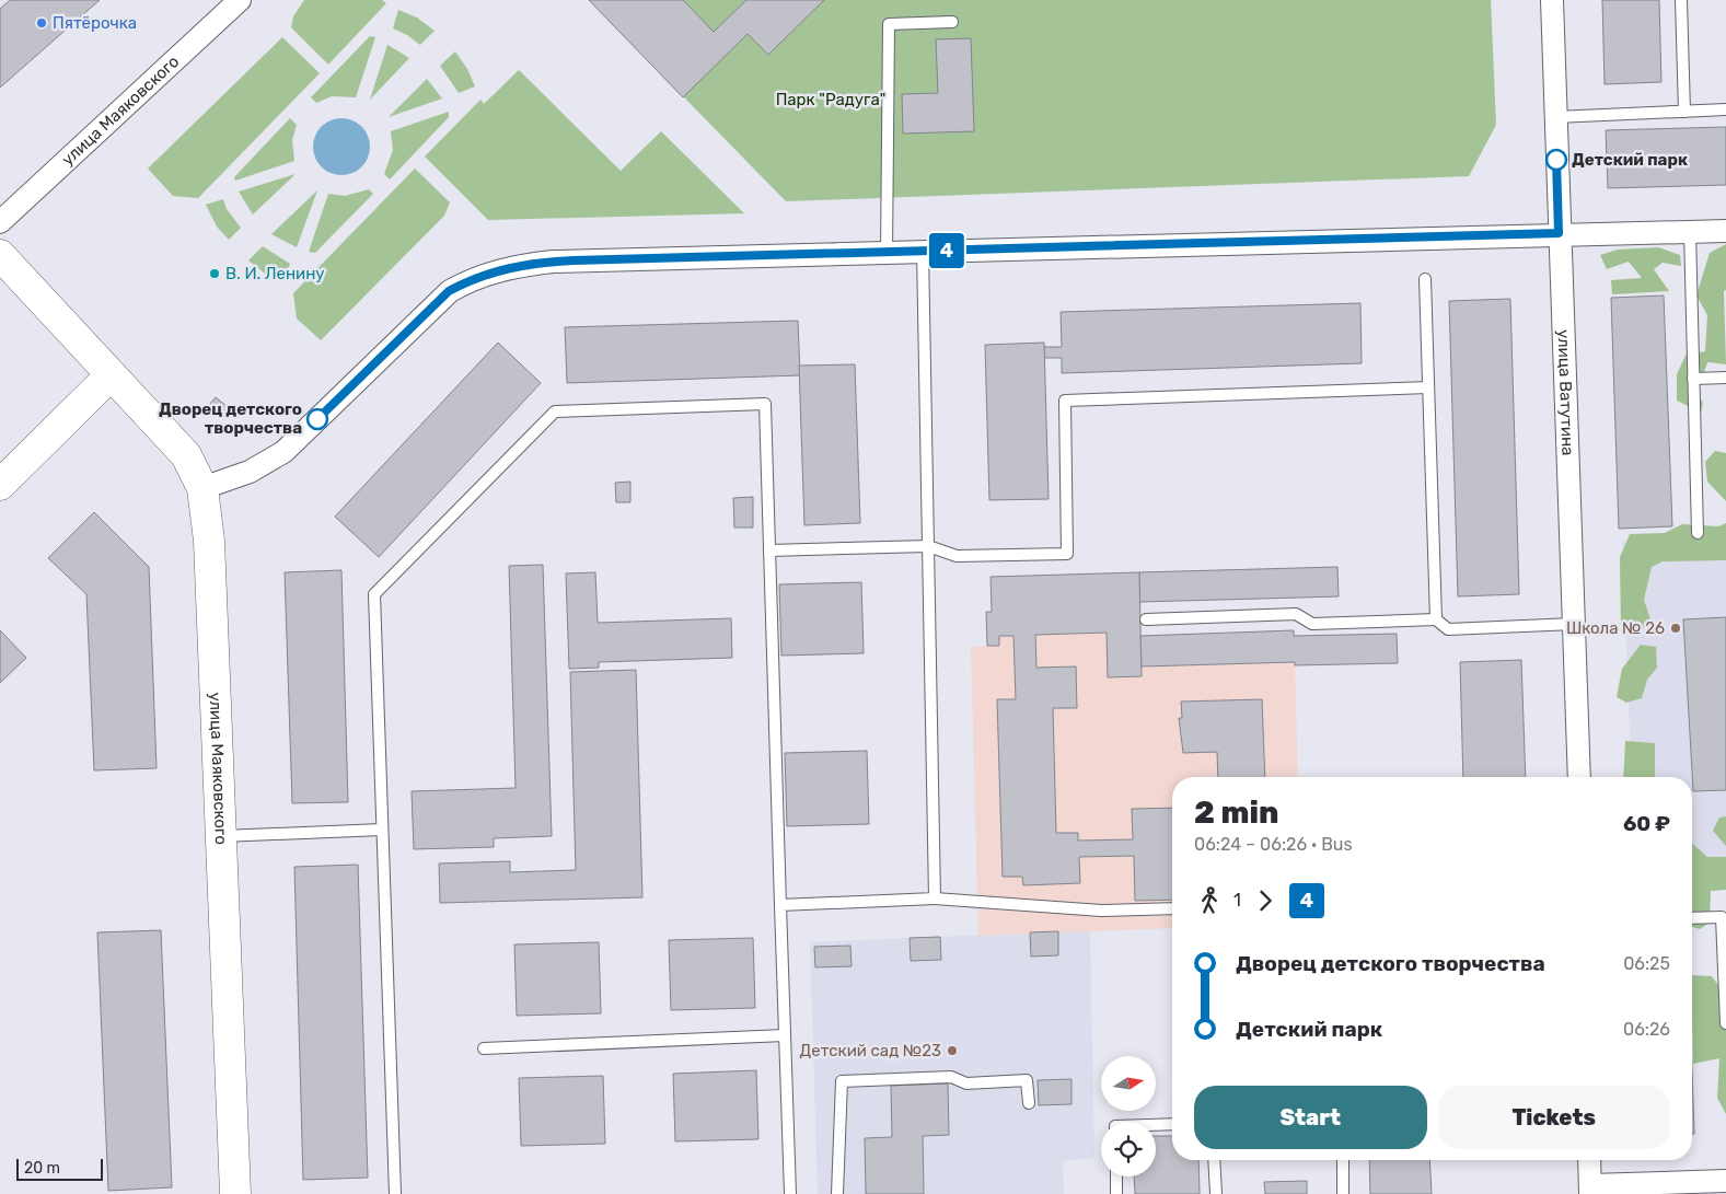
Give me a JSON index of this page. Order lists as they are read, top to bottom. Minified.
{"streets":{"street":["улица Маяковского","улица Ватутина"]},"parks":["Парк \"Радуга\""],"places":["Пятёрочка","Детский парк","В. И. Ленину","Дворец детского творчества","Школа № 26","Детский сад №23"],"lines":["bus line 4"],"scale_bar":"20 m","north":"right","page":{"on_map":"4","heading":["2 min","06:24 – 06:26 · Bus","60 ₽"],"legs":["1","4"],"list":[{"name":"Дворец детского творчества","value":"06:25"},{"name":"Детский парк","value":"06:26"}],"buttons":["Start","Tickets"],"scale":"20 m"}}
